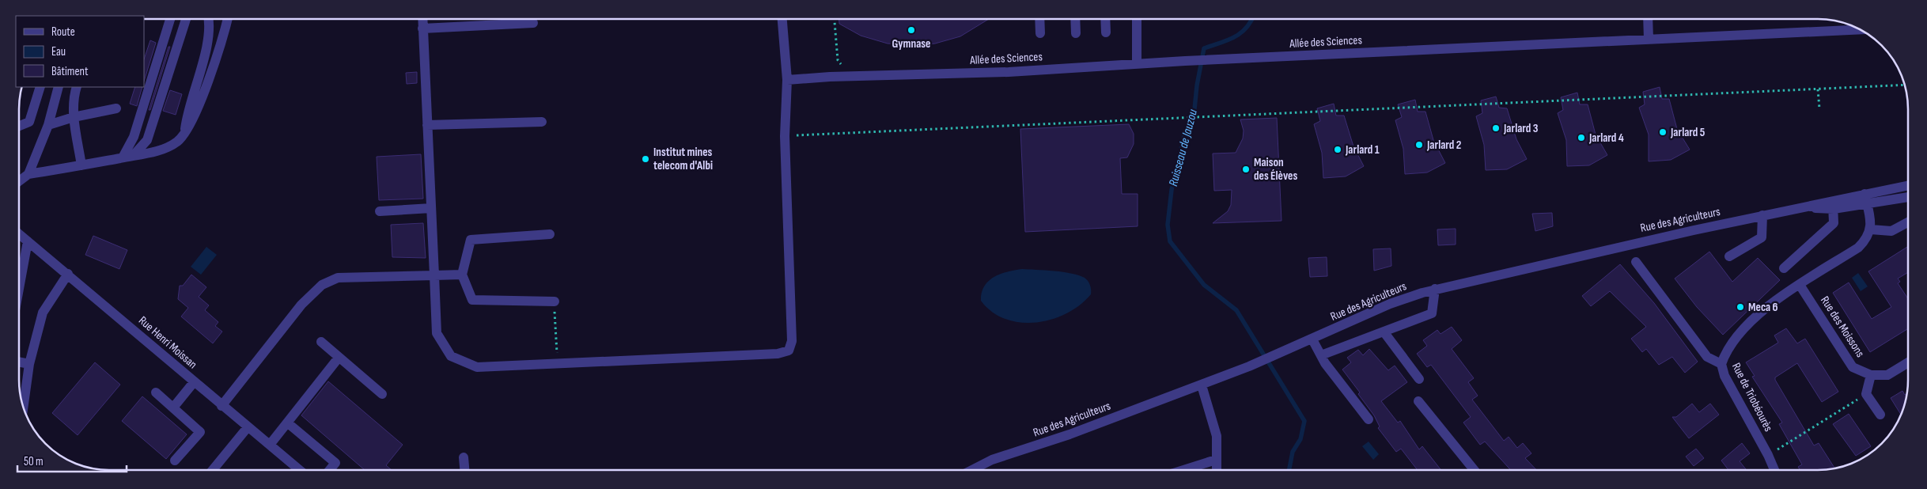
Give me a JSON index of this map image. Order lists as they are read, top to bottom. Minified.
{"streets":{"street":["Allée des Sciences","Rue des Agriculteurs","Rue des Moissons","Rue Henri Moissan","Rue de Triobéourès"]},"water":["Ruisseau de Jauzou"],"places":["Gymnase","Jarlard 3","Jarlard 5","Jarlard 4","Jarlard 2","Jarlard 1","Institut mines telecom d'Albi","Maison des Élèves","Meca 6"],"legend":["Route","Eau","Bâtiment"],"scale_bar":"50 m"}
